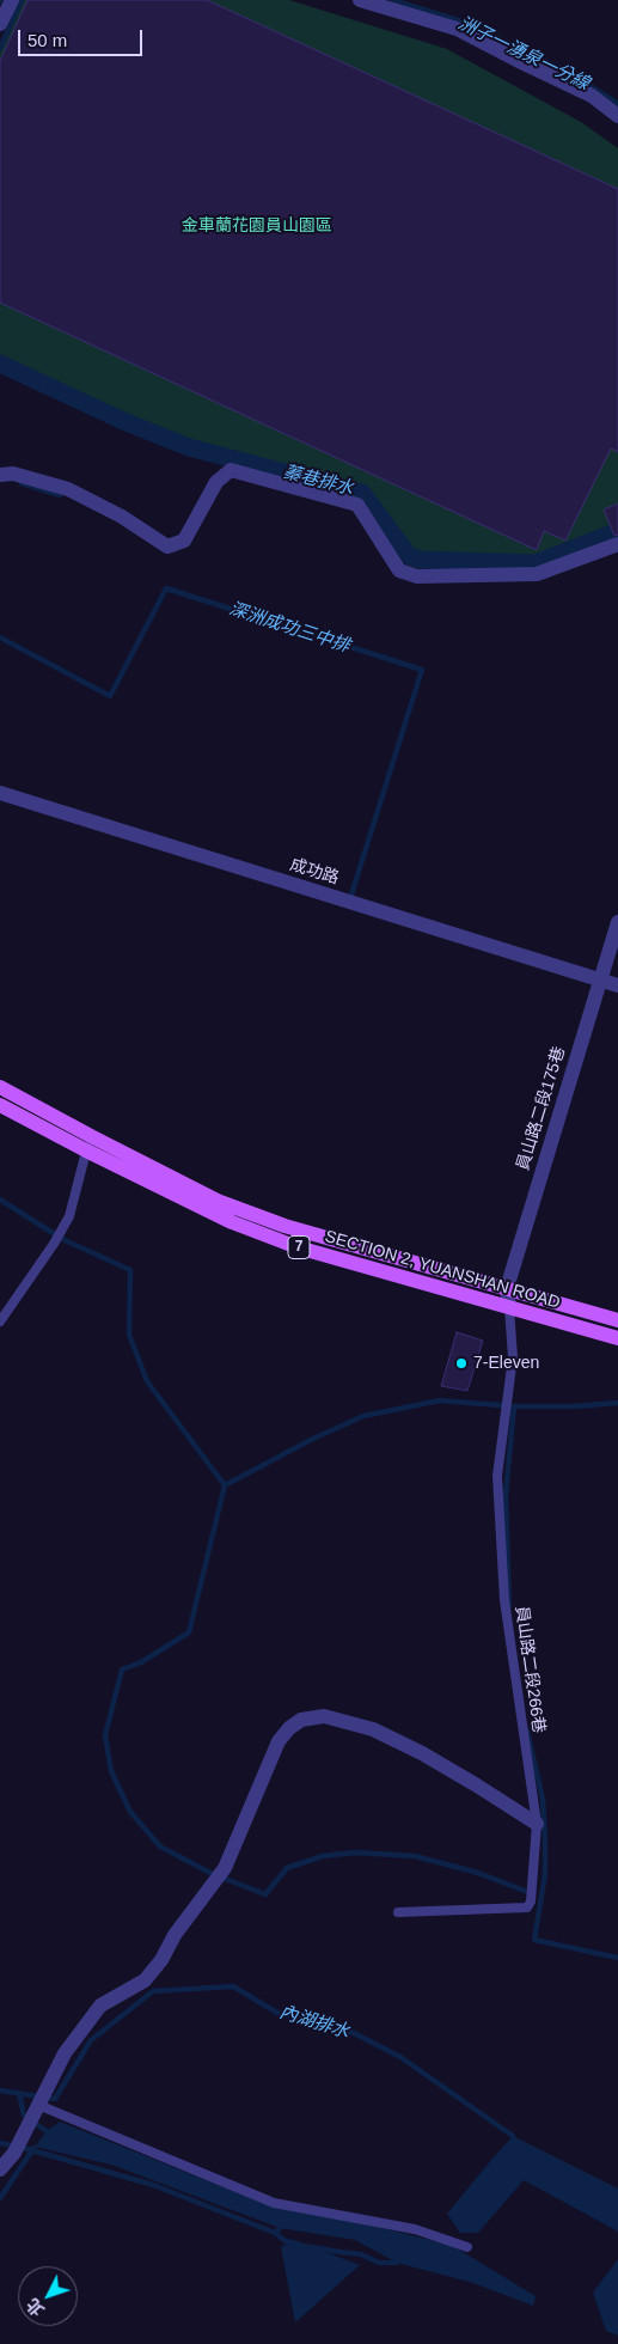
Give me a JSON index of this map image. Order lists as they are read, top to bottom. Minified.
{"streets":{"main road":["7","SECTION 2, YUANSHAN ROAD"],"street":["成功路","員山路二段175巷"],"lane":["員山路二段266巷"]},"crossings":[["成功路","員山路二段175巷"],["員山路二段175巷","SECTION 2, YUANSHAN ROAD"],["員山路二段175巷","員山路二段266巷"],["SECTION 2, YUANSHAN ROAD","員山路二段266巷"]],"water":["洲子一湧泉一分線","蓁巷排水","深洲成功三中排","內湖排水"],"parks":["金車蘭花園員山園區"],"places":["7-Eleven"],"scale_bar":"50 m","north":"bottom left"}
